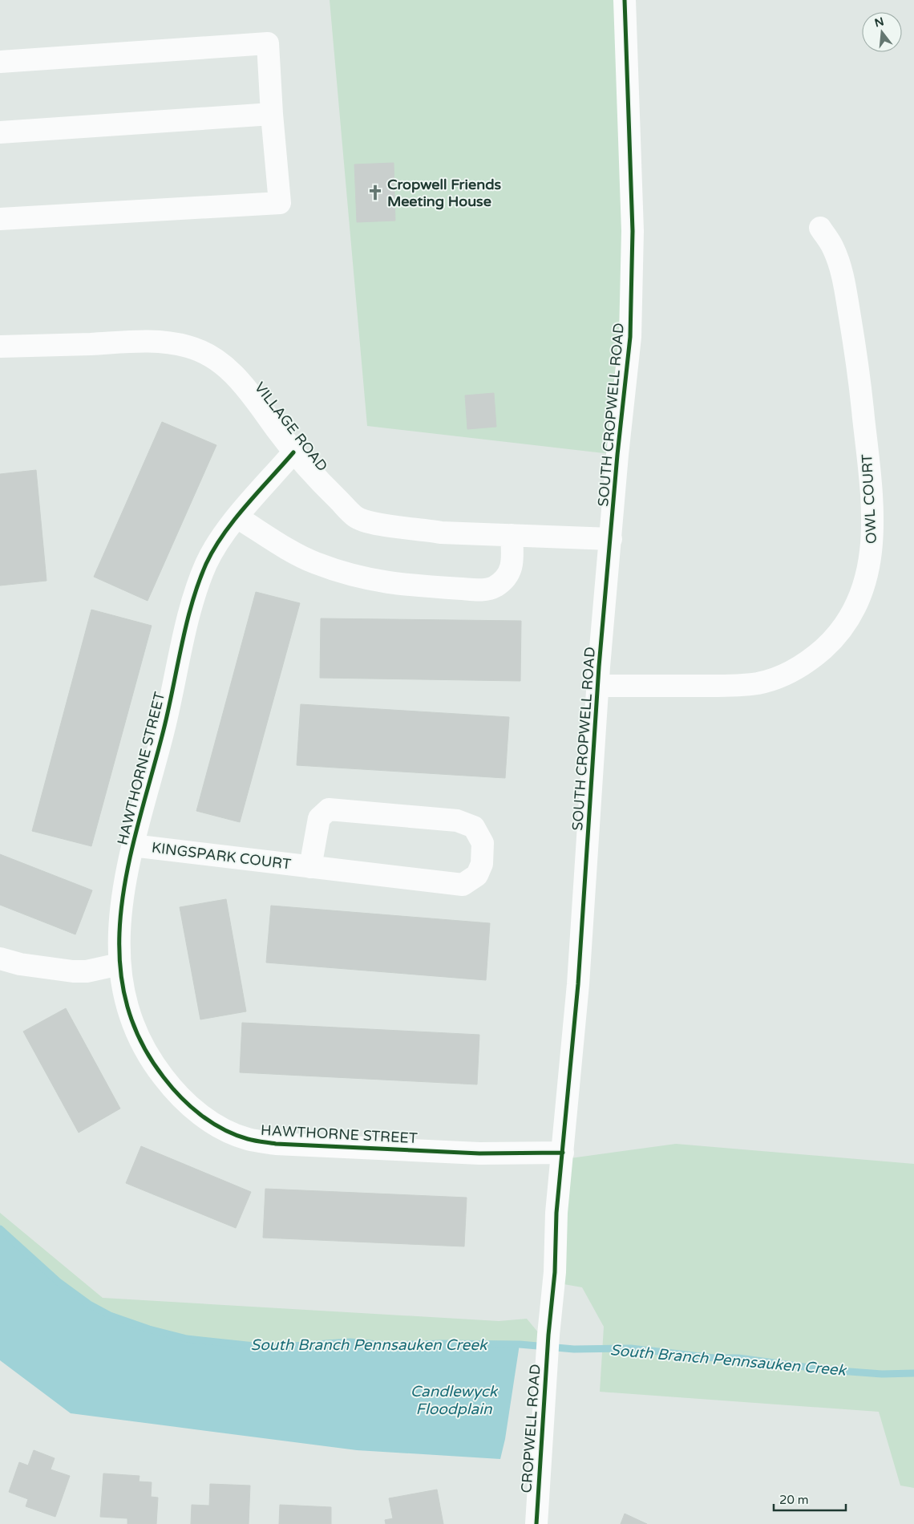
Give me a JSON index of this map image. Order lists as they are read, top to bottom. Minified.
{"streets":{"street":["SOUTH CROPWELL ROAD","VILLAGE ROAD","OWL COURT","HAWTHORNE STREET","KINGSPARK COURT","CROPWELL ROAD"]},"crossings":[["SOUTH CROPWELL ROAD","VILLAGE ROAD"],["SOUTH CROPWELL ROAD","OWL COURT"],["SOUTH CROPWELL ROAD","HAWTHORNE STREET"],["SOUTH CROPWELL ROAD","CROPWELL ROAD"],["VILLAGE ROAD","HAWTHORNE STREET"],["HAWTHORNE STREET","KINGSPARK COURT"]],"water":["South Branch Pennsauken Creek","Candlewyck Floodplain"],"places":{"church":["Cropwell Friends Meeting House"]},"scale_bar":"20 m","north":"top"}
